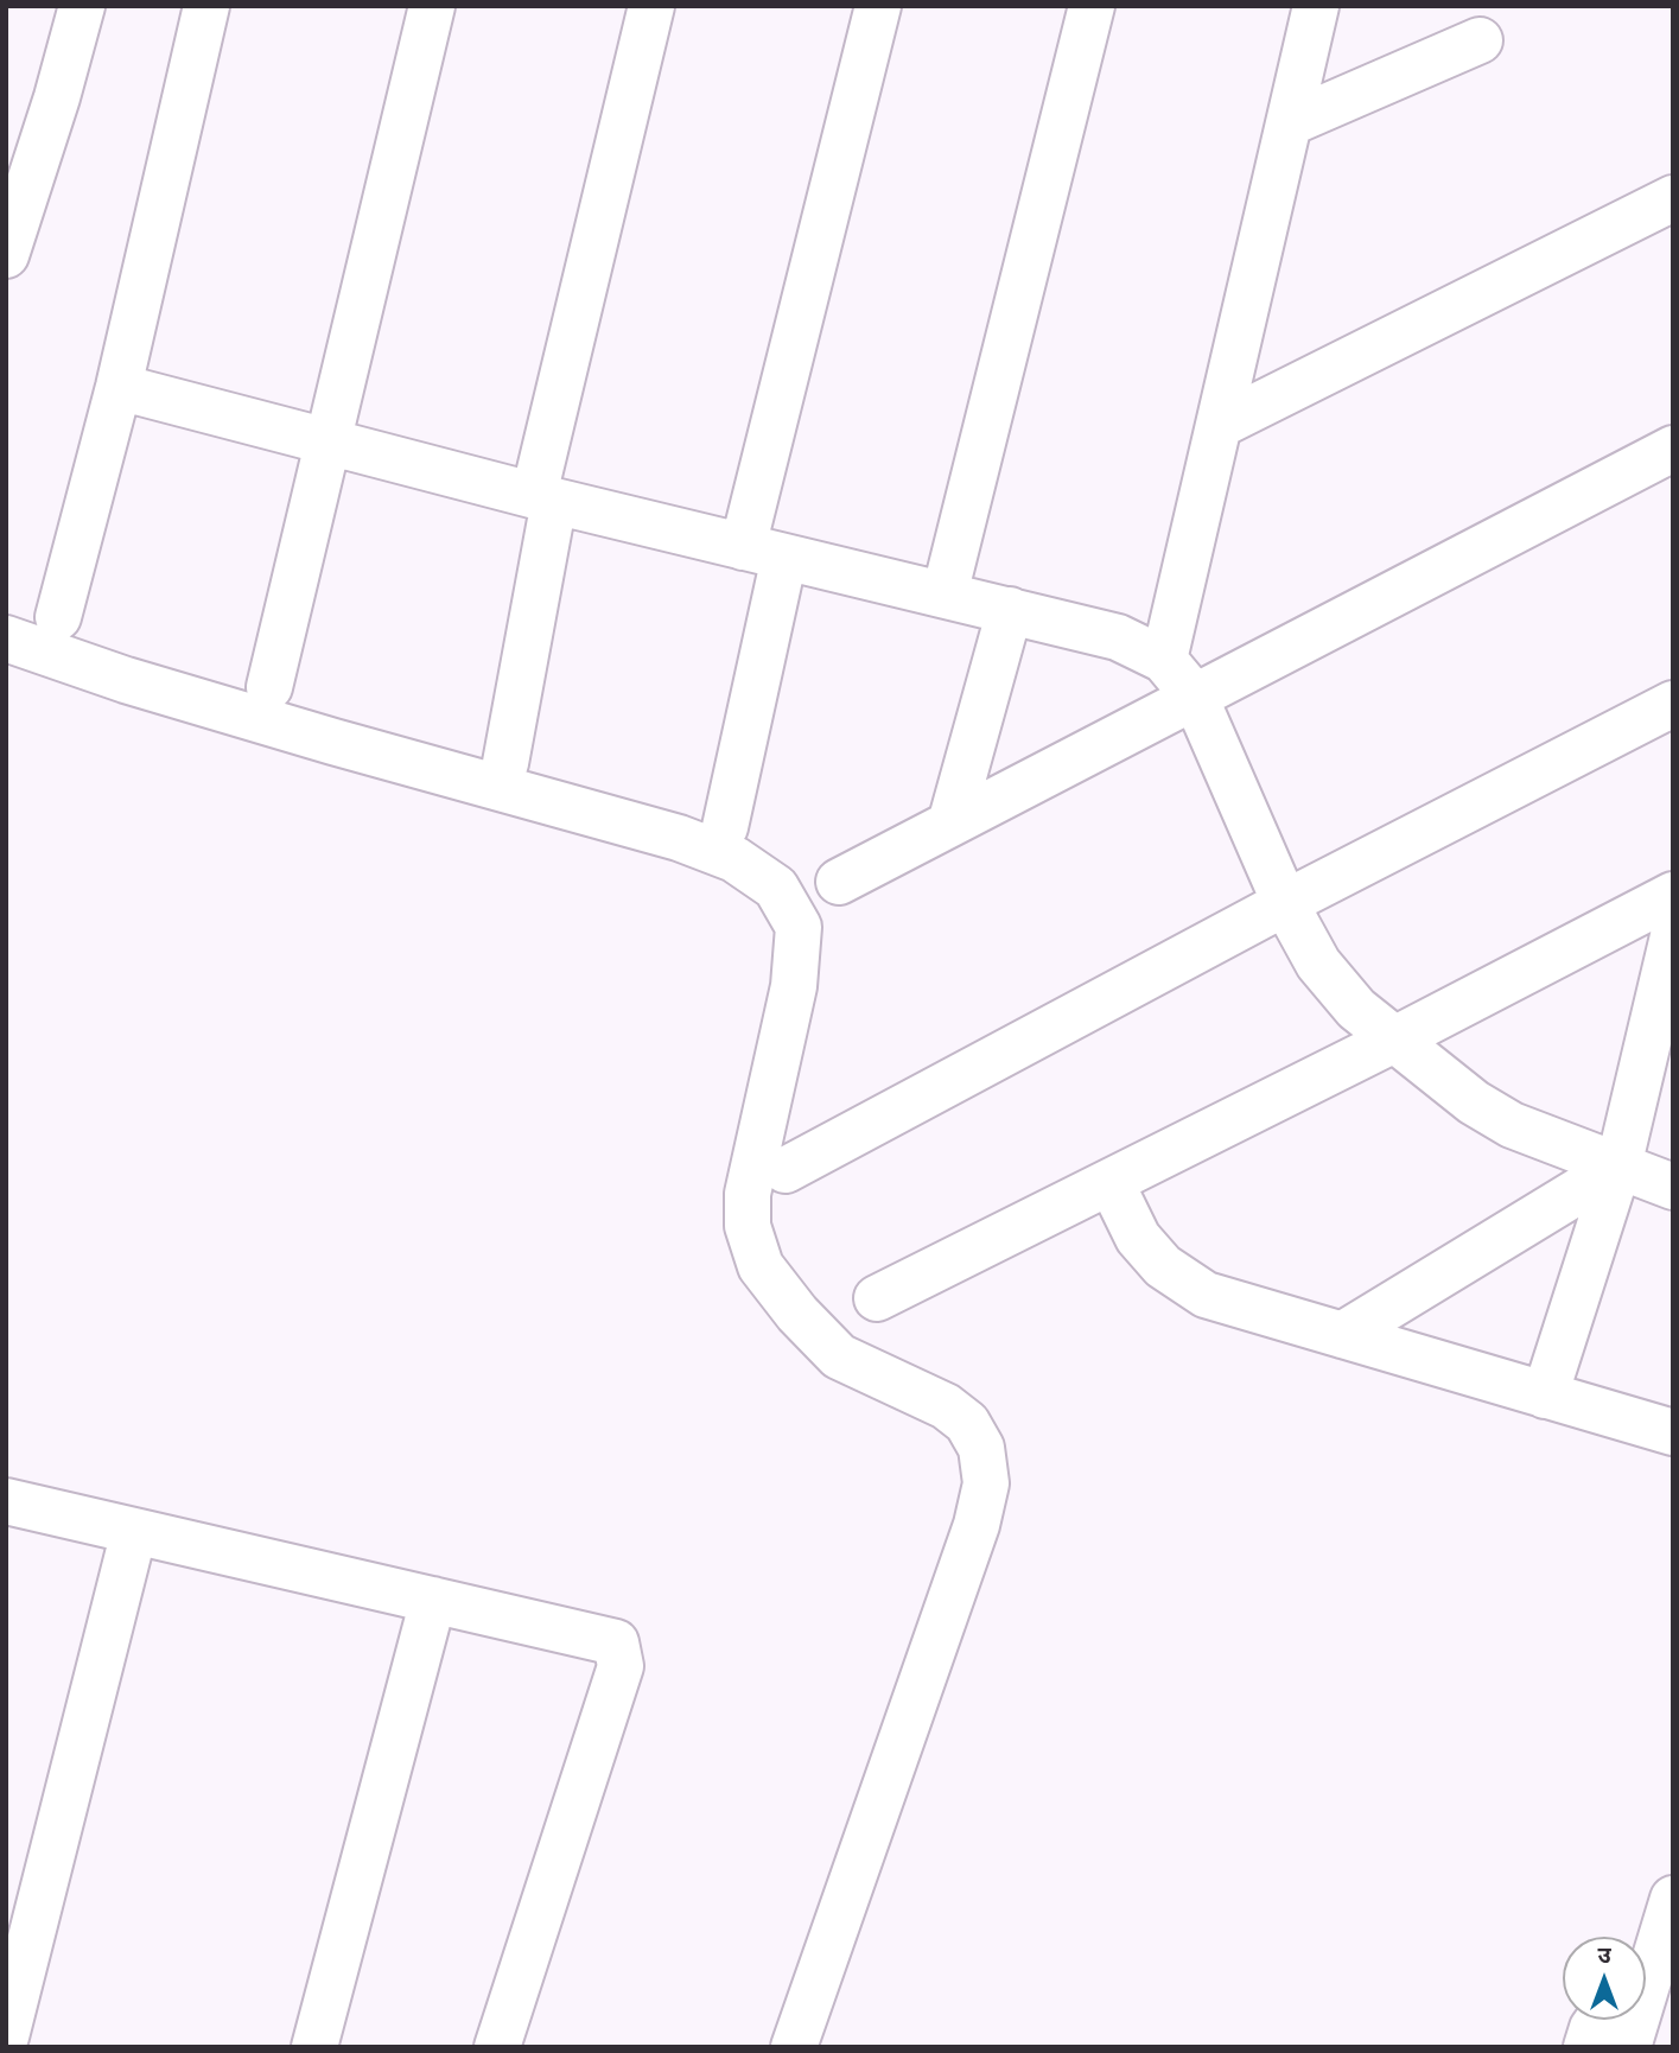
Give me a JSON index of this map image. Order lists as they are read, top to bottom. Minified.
{"north":"top"}
